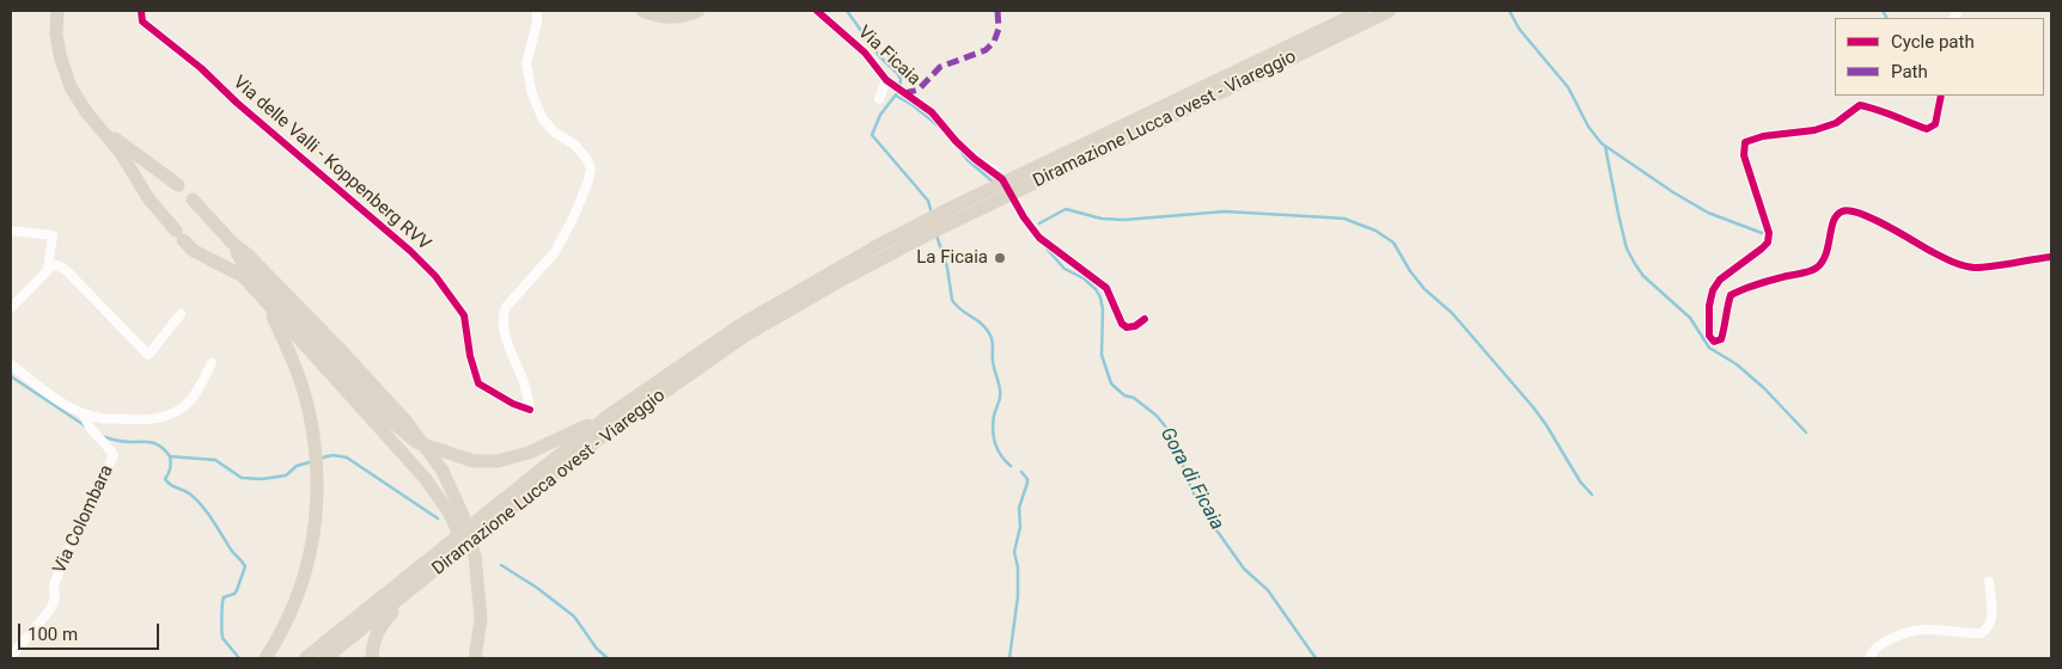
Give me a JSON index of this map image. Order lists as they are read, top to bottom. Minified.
{"streets":{"highway":["Diramazione Lucca ovest - Viareggio"],"street":["Via Ficaia","Via delle Valli - Koppenberg RVV","Via Colombara"]},"water":["Gora di Ficaia"],"places":["La Ficaia"],"legend":["Cycle path","Path"],"scale_bar":"100 m"}
